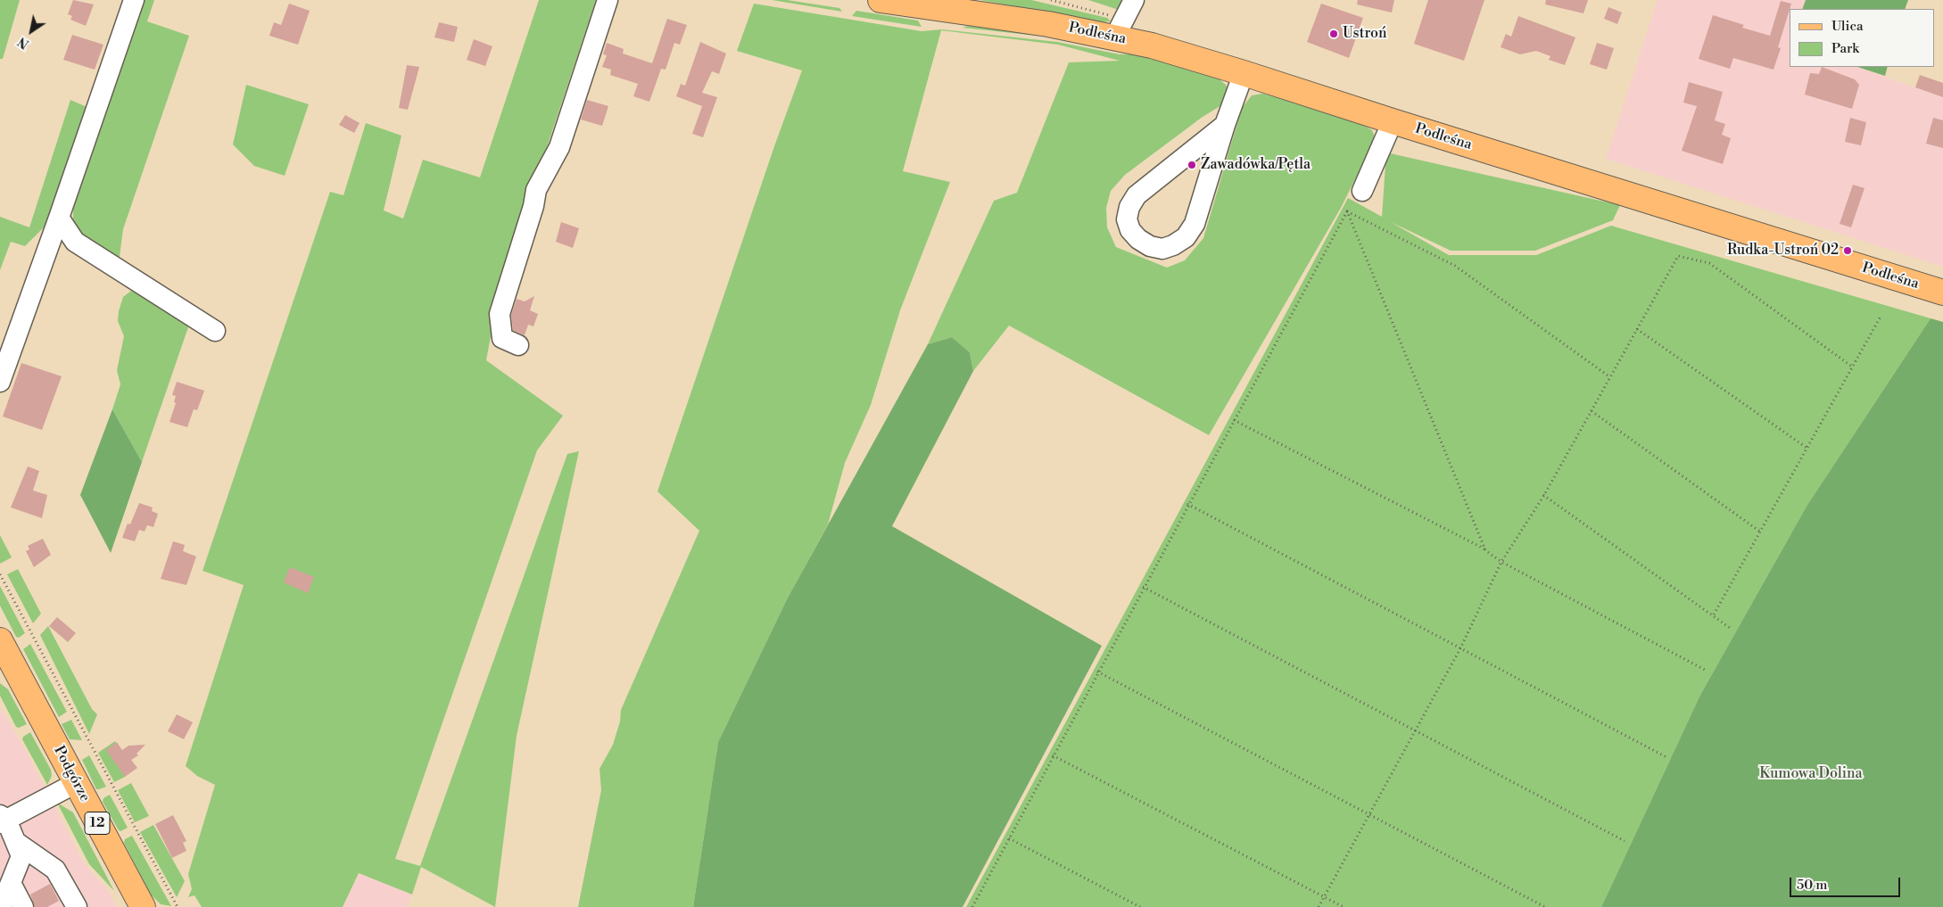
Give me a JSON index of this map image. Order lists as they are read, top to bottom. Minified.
{"streets":{"main road":["Podleśna","Podgórze","12"]},"parks":["Kumowa Dolina"],"places":["Ustroń","Zawadówka/Pętla","Rudka-Ustroń 02"],"legend":["Ulica","Park"],"scale_bar":"50 m","north":"bottom left"}
